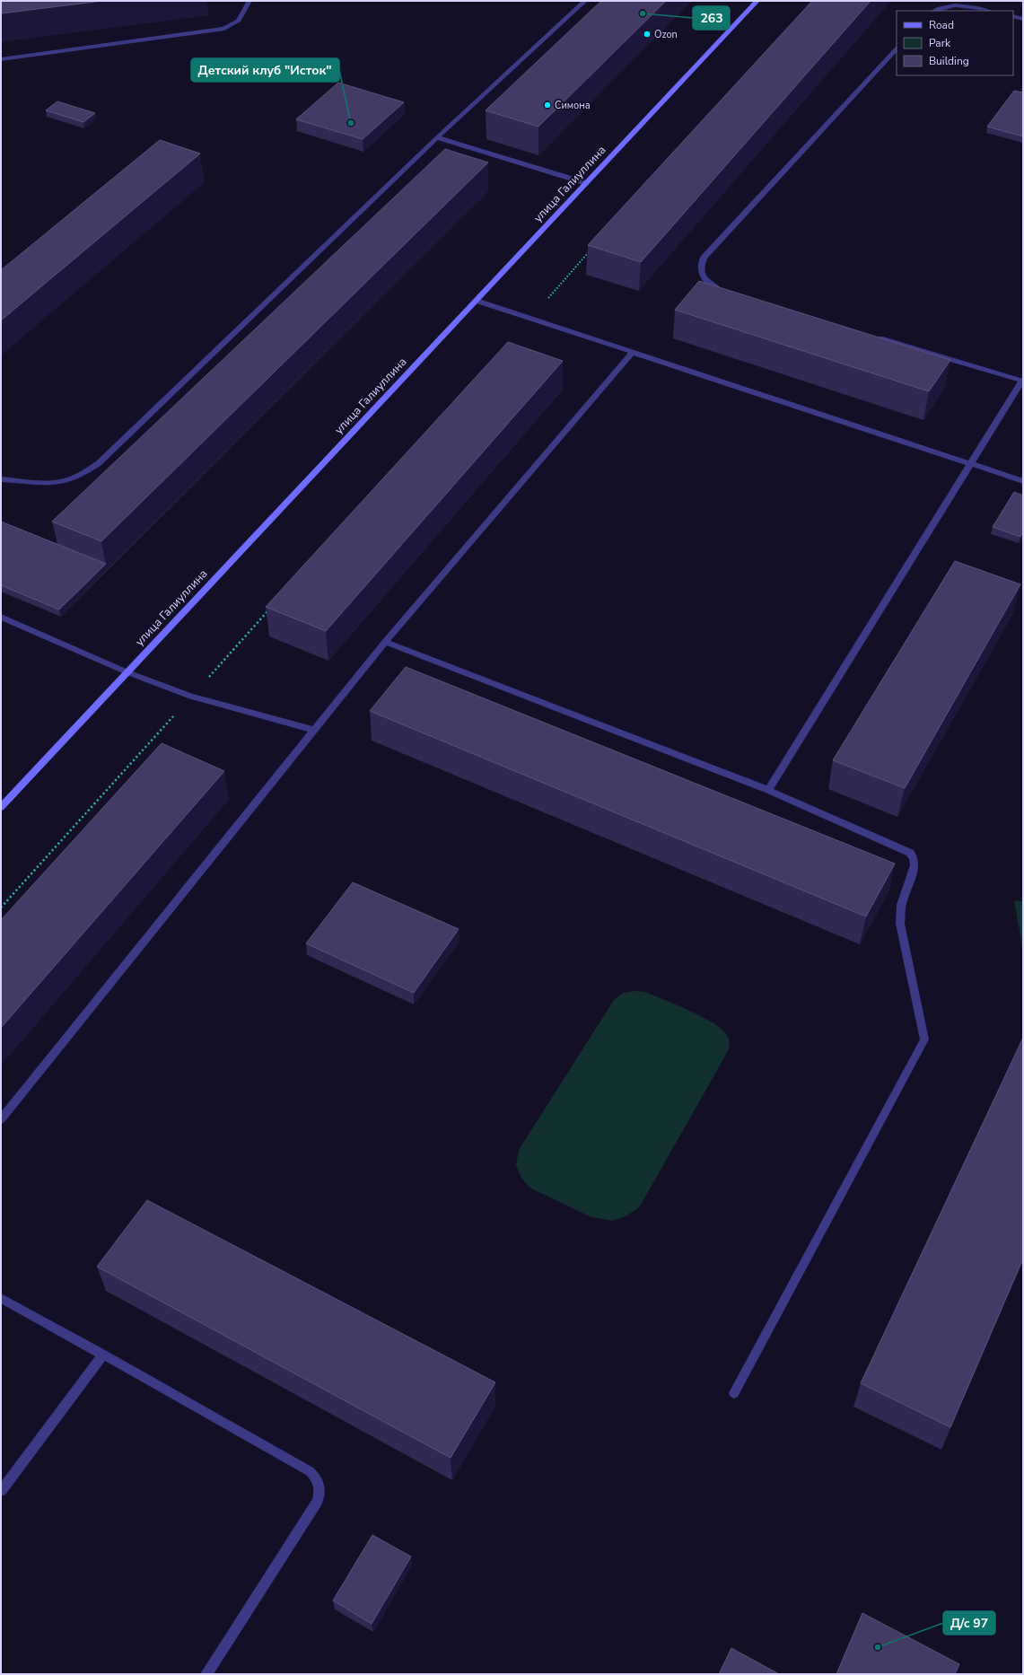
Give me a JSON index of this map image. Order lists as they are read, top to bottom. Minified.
{"streets":{"street":["улица Галиуллина"]},"places":["263","Ozon","Симона","Детский клуб \"Исток\"","Д/с 97"],"legend":["Road","Park","Building"]}
